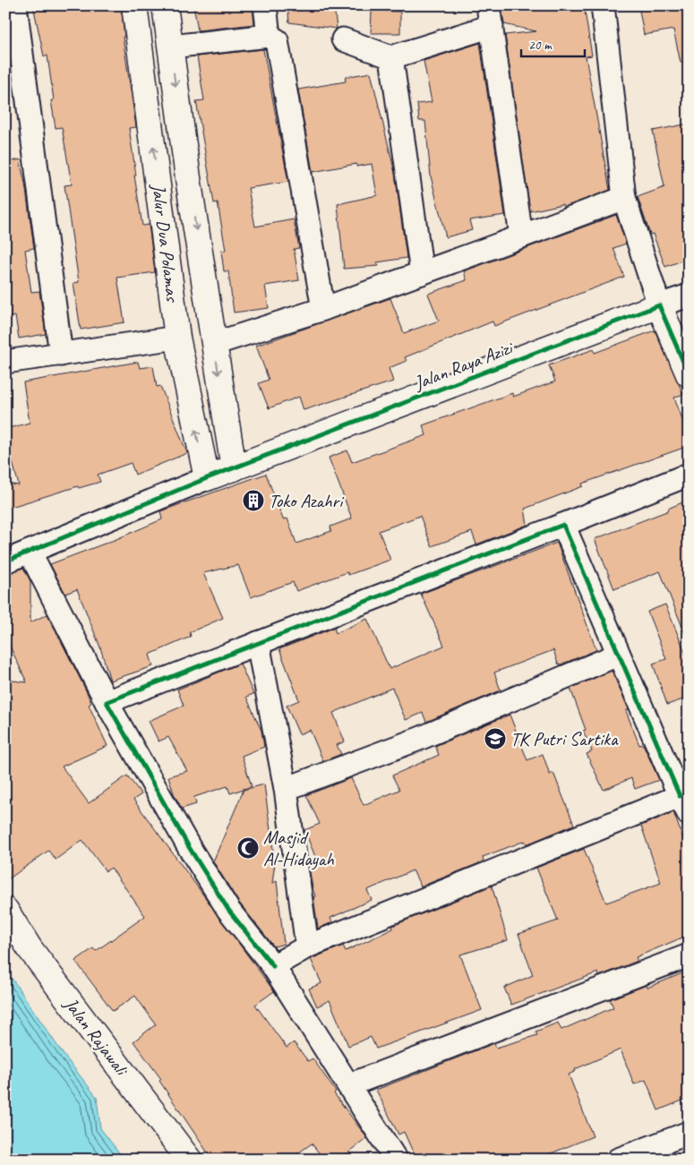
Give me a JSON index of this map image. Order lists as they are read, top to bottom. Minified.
{"streets":{"street":["Jalur Dua Polamas","Jalan Raya Azizi","Jalan Rajawali"]},"crossings":[["Jalur Dua Polamas","Jalan Raya Azizi"]],"places":{"building":["Toko Azahri"],"school or university":["TK Putri Sartika"],"mosque":["Masjid Al-Hidayah"]},"scale_bar":"20 m"}
